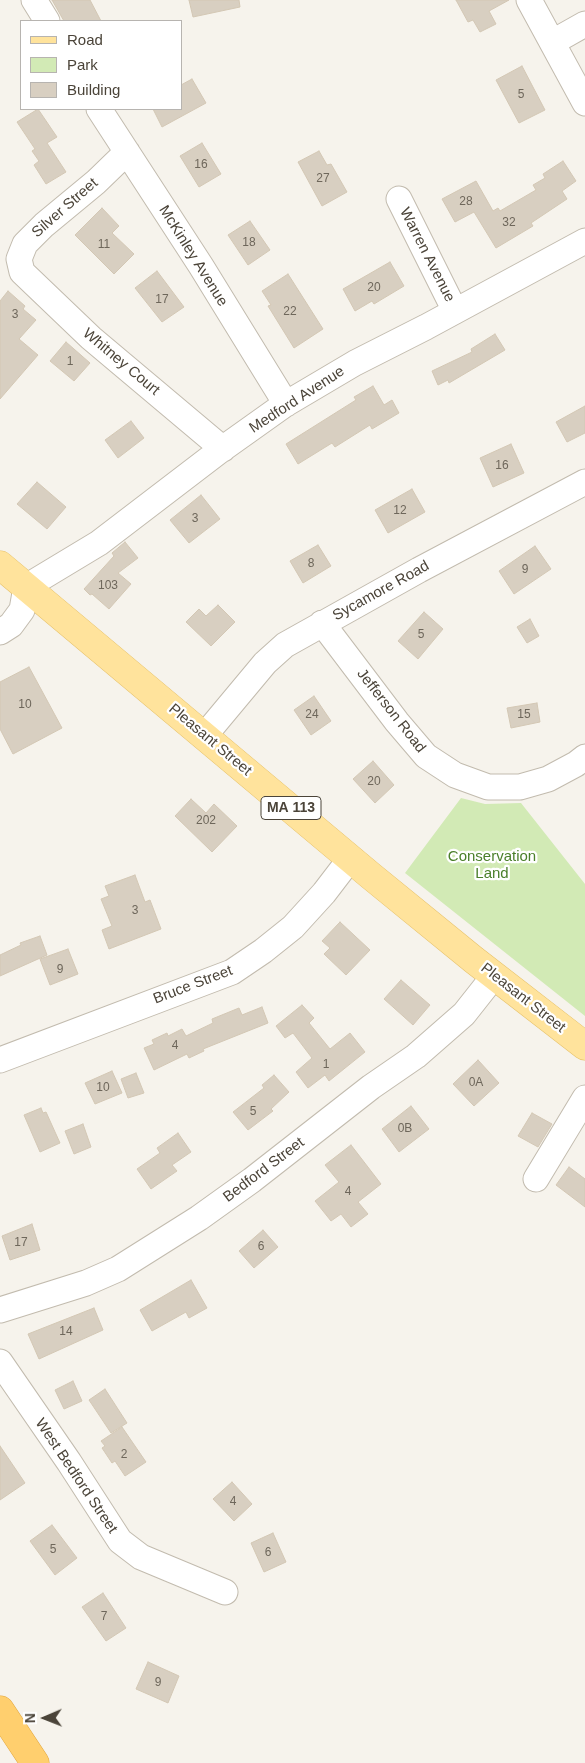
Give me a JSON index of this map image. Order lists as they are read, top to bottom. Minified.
{"streets":{"main road":["Pleasant Street","MA 113"],"street":["Silver Street","Warren Avenue","McKinley Avenue","Whitney Court","Medford Avenue","Sycamore Road","Jefferson Road","Bruce Street","Bedford Street","West Bedford Street"]},"crossings":[["Silver Street","McKinley Avenue"],["Silver Street","Whitney Court"],["Warren Avenue","Medford Avenue"],["McKinley Avenue","Medford Avenue"],["Whitney Court","Medford Avenue"],["Medford Avenue","Pleasant Street"],["Sycamore Road","Jefferson Road"],["Sycamore Road","Pleasant Street"],["Pleasant Street","Bruce Street"],["Pleasant Street","Bedford Street"]],"parks":["Conservation Land"],"house_numbers":["5","16","27","28","32","18","11","20","17","22","3","1","16","12","3","8","9","103","5","10","24","15","20","202","3","9","4","1","0A","10","5","0B","4","17","6","14","2","4","5","6","7","9"],"legend":["Road","Park","Building"],"north":"left"}
